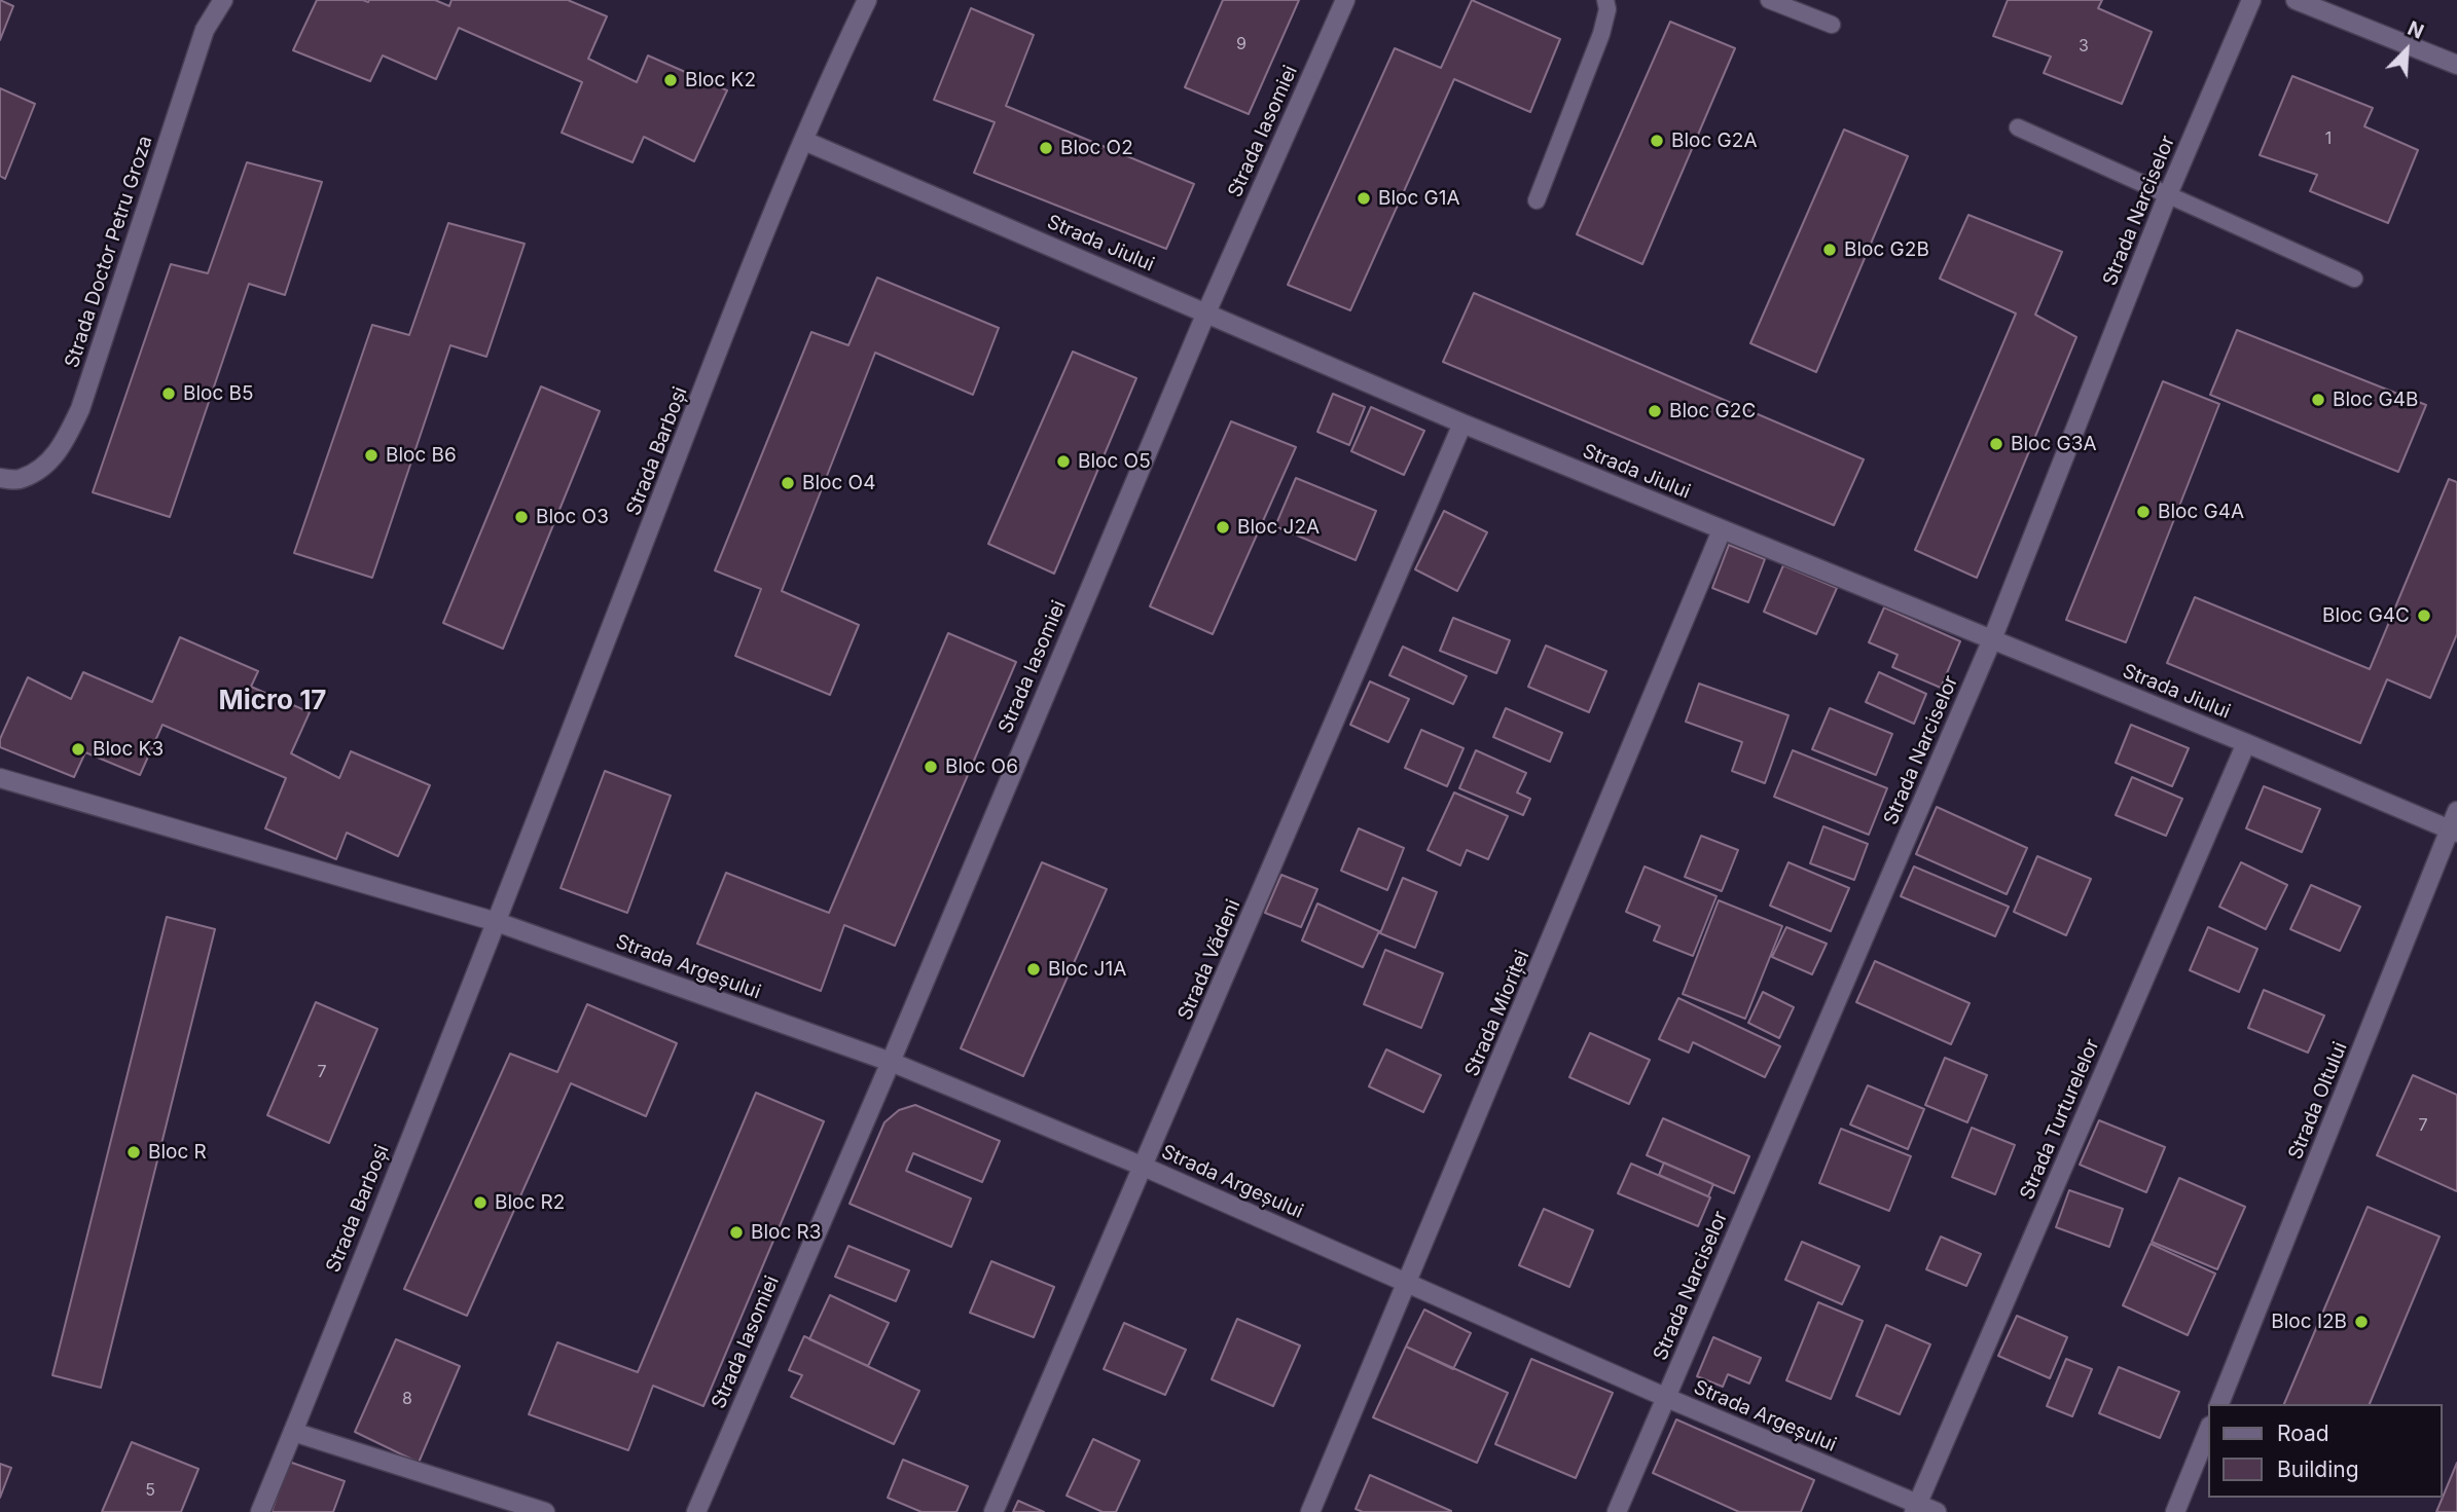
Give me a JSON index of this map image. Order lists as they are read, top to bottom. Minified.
{"streets":{"street":["Strada Iasomiei","Strada Narciselor","Strada Jiului","Strada Doctor Petru Groza","Strada Barboși","Strada Vădeni","Strada Argeșului","Strada Mioriței","Strada Oltului","Strada Turturelelor"]},"crossings":[["Strada Iasomiei","Strada Jiului"],["Strada Iasomiei","Strada Argeșului"],["Strada Narciselor","Strada Jiului"],["Strada Narciselor","Strada Argeșului"],["Strada Jiului","Strada Barboși"],["Strada Jiului","Strada Vădeni"],["Strada Jiului","Strada Mioriței"],["Strada Jiului","Strada Oltului"],["Strada Jiului","Strada Turturelelor"],["Strada Barboși","Strada Argeșului"],["Strada Vădeni","Strada Argeșului"],["Strada Argeșului","Strada Mioriței"],["Strada Argeșului","Strada Turturelelor"]],"districts":["Micro 17"],"places":["Bloc K2","Bloc G2A","Bloc O2","Bloc G1A","Bloc G2B","Bloc B5","Bloc G4B","Bloc G2C","Bloc G3A","Bloc B6","Bloc O5","Bloc O4","Bloc G4A","Bloc O3","Bloc J2A","Bloc G4C","Bloc K3","Bloc O6","Bloc J1A","Bloc R","Bloc R2","Bloc R3","Bloc I2B"],"house_numbers":["9","3","1","7","7","8","5"],"legend":["Road","Building"],"north":"top right"}
